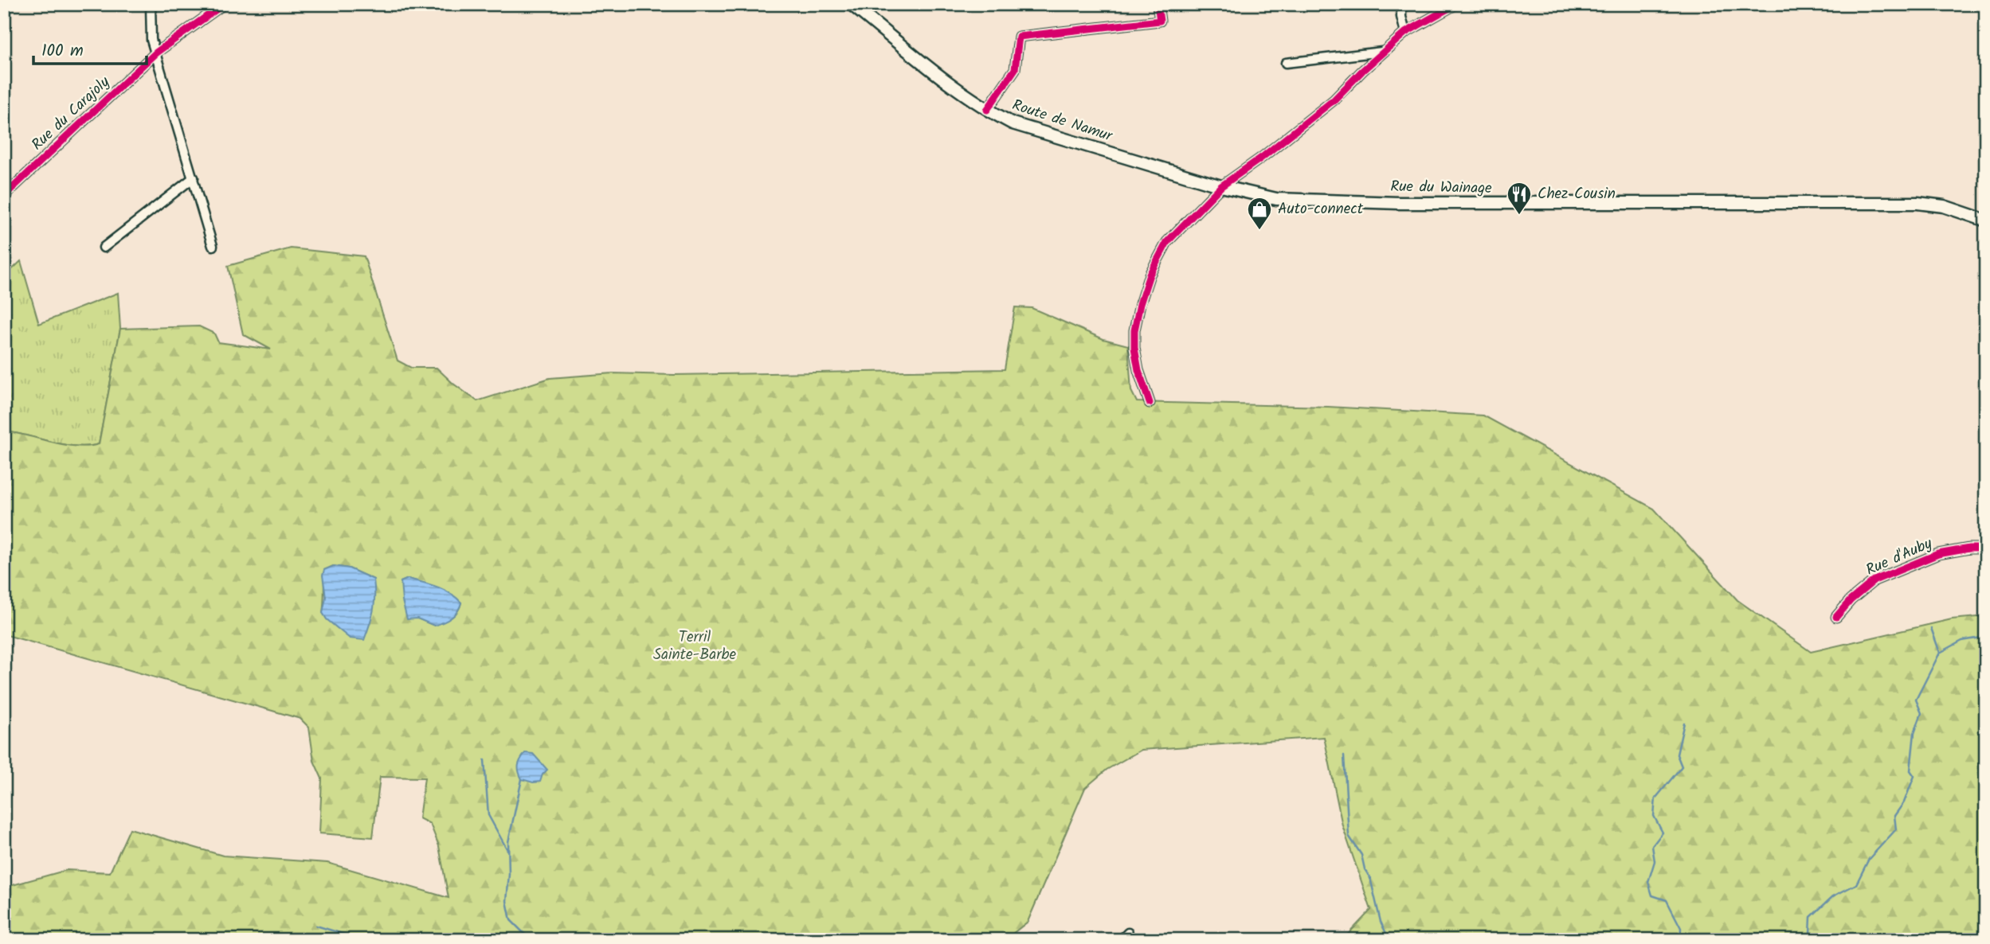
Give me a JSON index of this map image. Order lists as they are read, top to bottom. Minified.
{"streets":{"main road":["Route de Namur","Rue du Wainage"],"street":["Rue du Carajoly","Rue d'Auby"]},"crossings":[["Route de Namur","Rue du Wainage"]],"parks":["Terril Sainte-Barbe"],"places":{"restaurant":["Chez Cousin"],"shop":["Auto-connect"]},"scale_bar":"100 m"}
